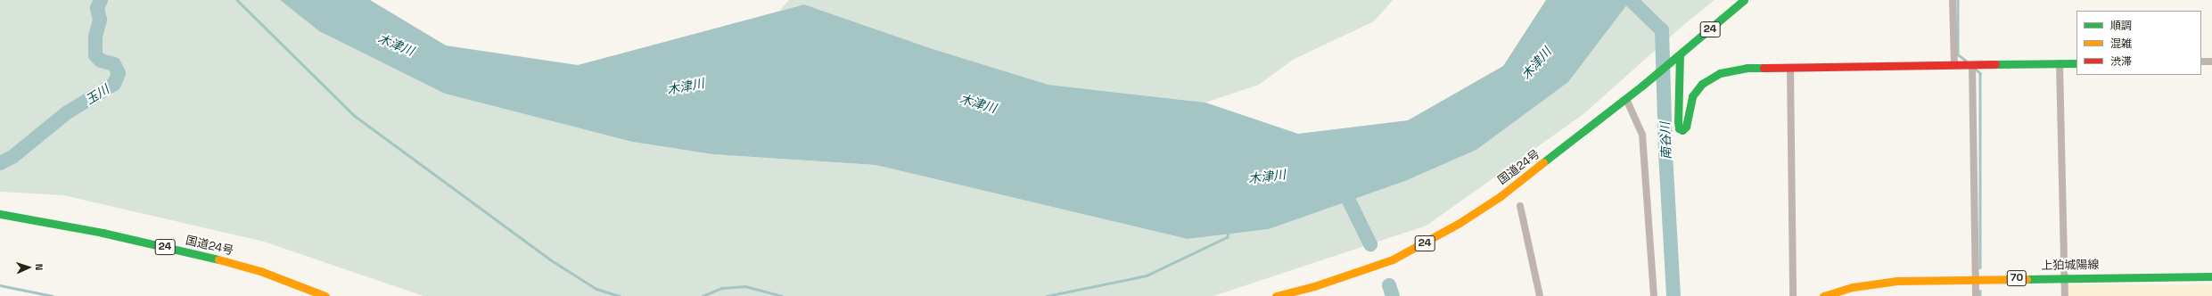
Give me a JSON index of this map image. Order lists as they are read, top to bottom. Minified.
{"streets":{"main road":["24","国道24号","上狛城陽線","70"]},"water":["木津川","玉川","南谷川"],"legend":["順調","混雑","渋滞"],"north":"right"}
